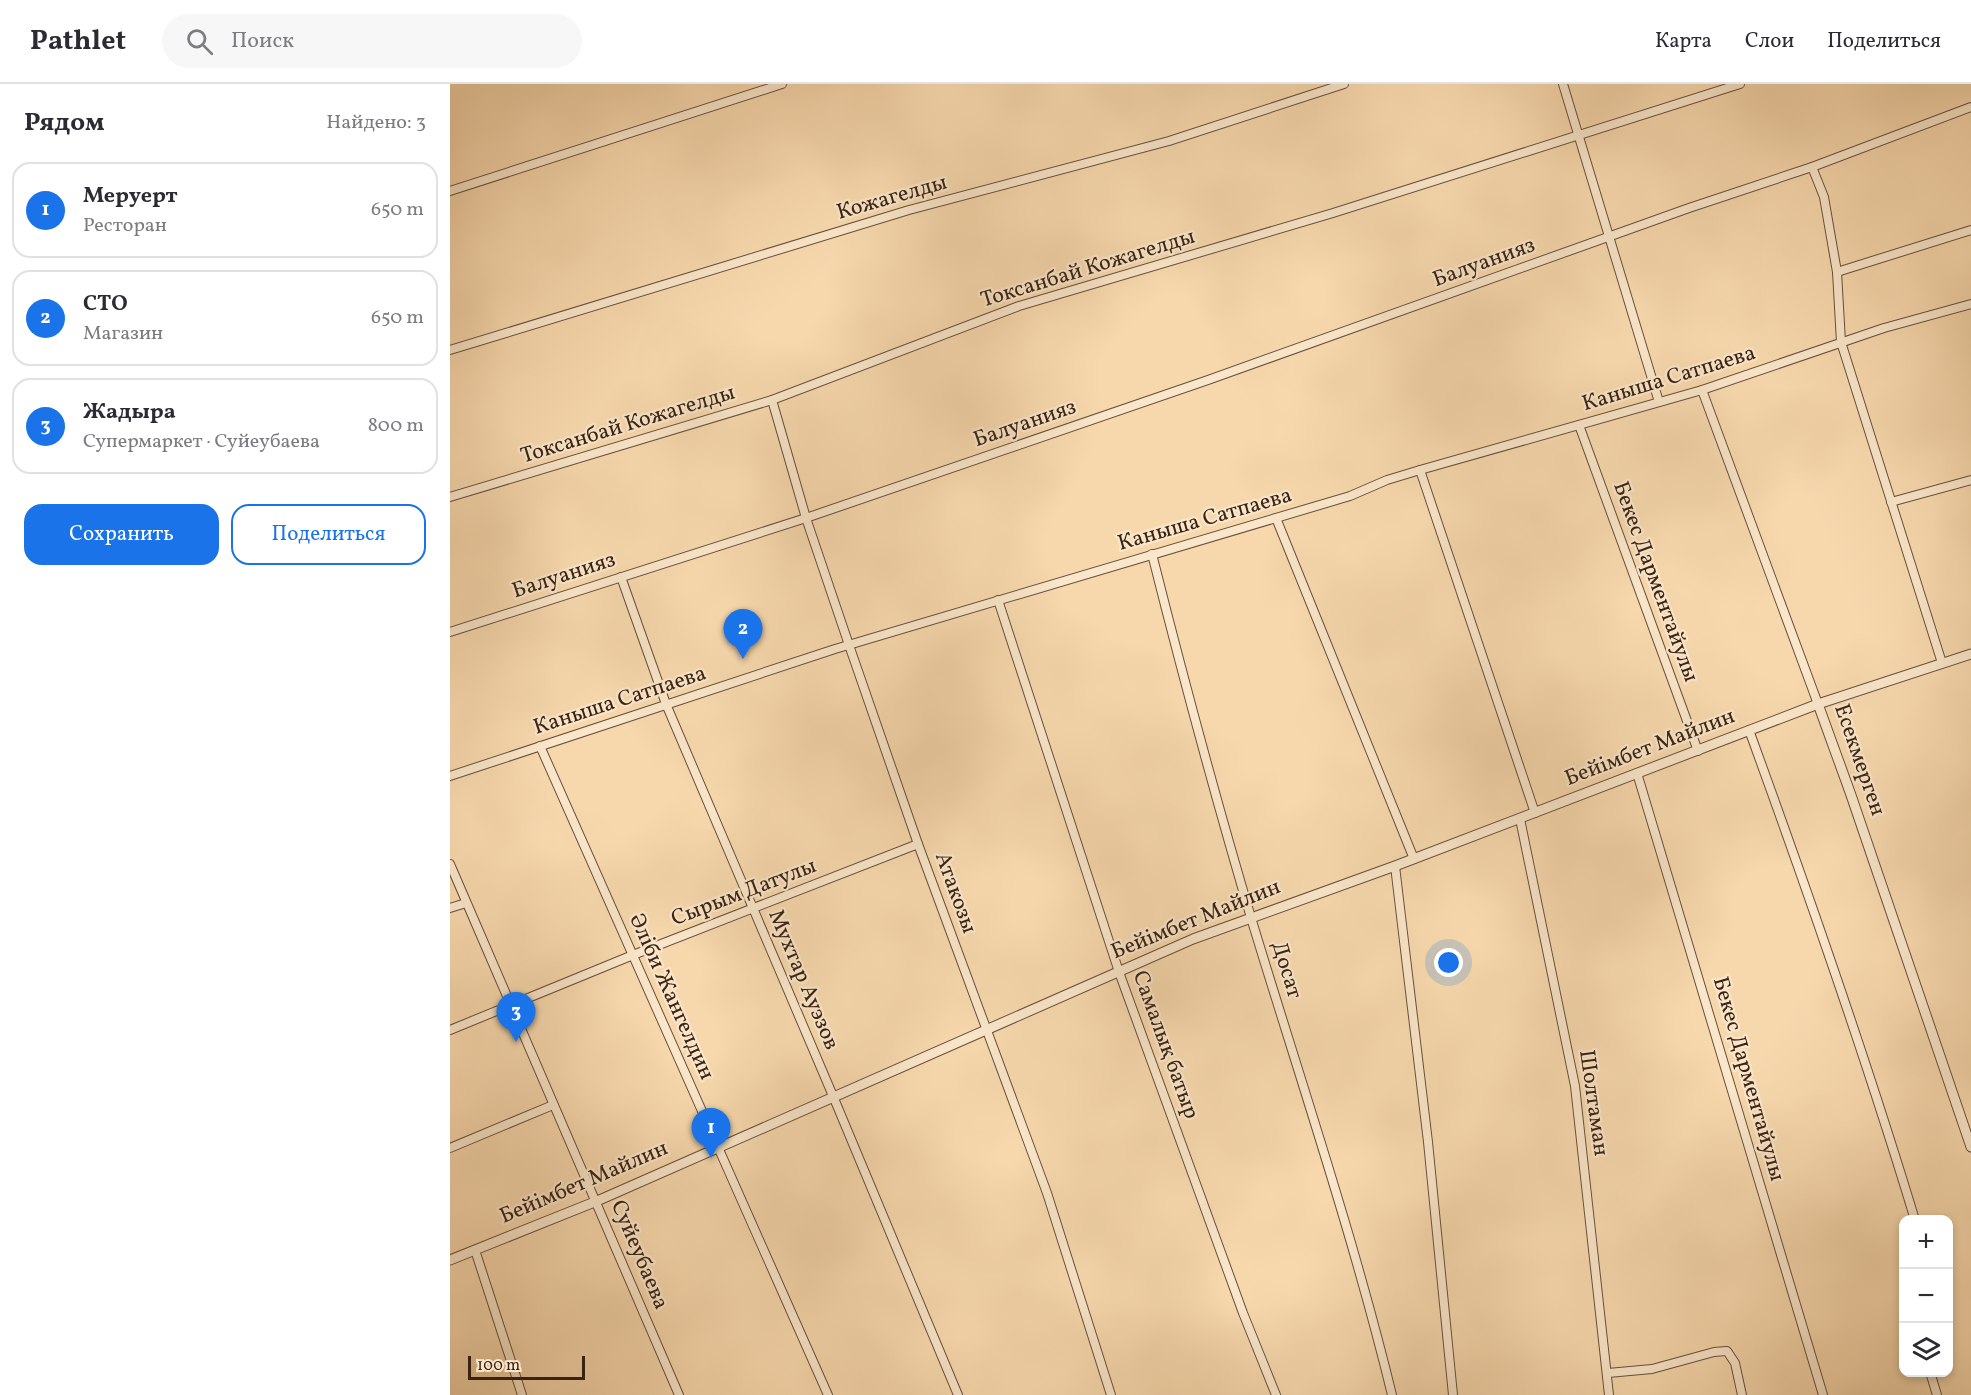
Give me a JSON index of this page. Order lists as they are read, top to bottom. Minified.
{"streets":{"street":["Кожагелды","Балуанияз","Токсанбай Кожагелды","Каныша Сатпаева","Бекес Дарментайулы","Бейімбет Майлин","Eсекмерген","Сырым Датулы","Атакозы","Досат","Мухтар Ауэзов","Әліби Жангелдин","Самалық батыр","Шолтаман","Суйеубаева"]},"crossings":[["Балуанияз","Атакозы"],["Балуанияз","Мухтар Ауэзов"],["Токсанбай Кожагелды","Атакозы"],["Каныша Сатпаева","Бекес Дарментайулы"],["Каныша Сатпаева","Eсекмерген"],["Каныша Сатпаева","Атакозы"],["Каныша Сатпаева","Досат"],["Каныша Сатпаева","Мухтар Ауэзов"],["Каныша Сатпаева","Әліби Жангелдин"],["Каныша Сатпаева","Самалық батыр"],["Бекес Дарментайулы","Бейімбет Майлин"],["Бейімбет Майлин","Eсекмерген"],["Бейімбет Майлин","Атакозы"],["Бейімбет Майлин","Досат"],["Бейімбет Майлин","Мухтар Ауэзов"],["Бейімбет Майлин","Әліби Жангелдин"],["Бейімбет Майлин","Самалық батыр"],["Бейімбет Майлин","Шолтаман"],["Бейімбет Майлин","Суйеубаева"],["Сырым Датулы","Атакозы"],["Сырым Датулы","Мухтар Ауэзов"],["Сырым Датулы","Әліби Жангелдин"],["Сырым Датулы","Суйеубаева"]],"scale_bar":"100 m","page":{"header":"Pathlet","search":"Поиск","nav":["Карта","Слои","Поделиться"],"heading":["Рядом","Найдено: 3"],"list":[{"mark":"1","name":"Меруерт","note":"Ресторан","value":"650 m"},{"mark":"2","name":"CTO","note":"Магазин","value":"650 m"},{"mark":"3","name":"Жадыра","note":"Супермаркет · Суйеубаева","value":"800 m"}],"buttons":["Сохранить","Поделиться"],"pins":["2","3","1"],"map_buttons":["+","−"],"scale":"100 m"}}
